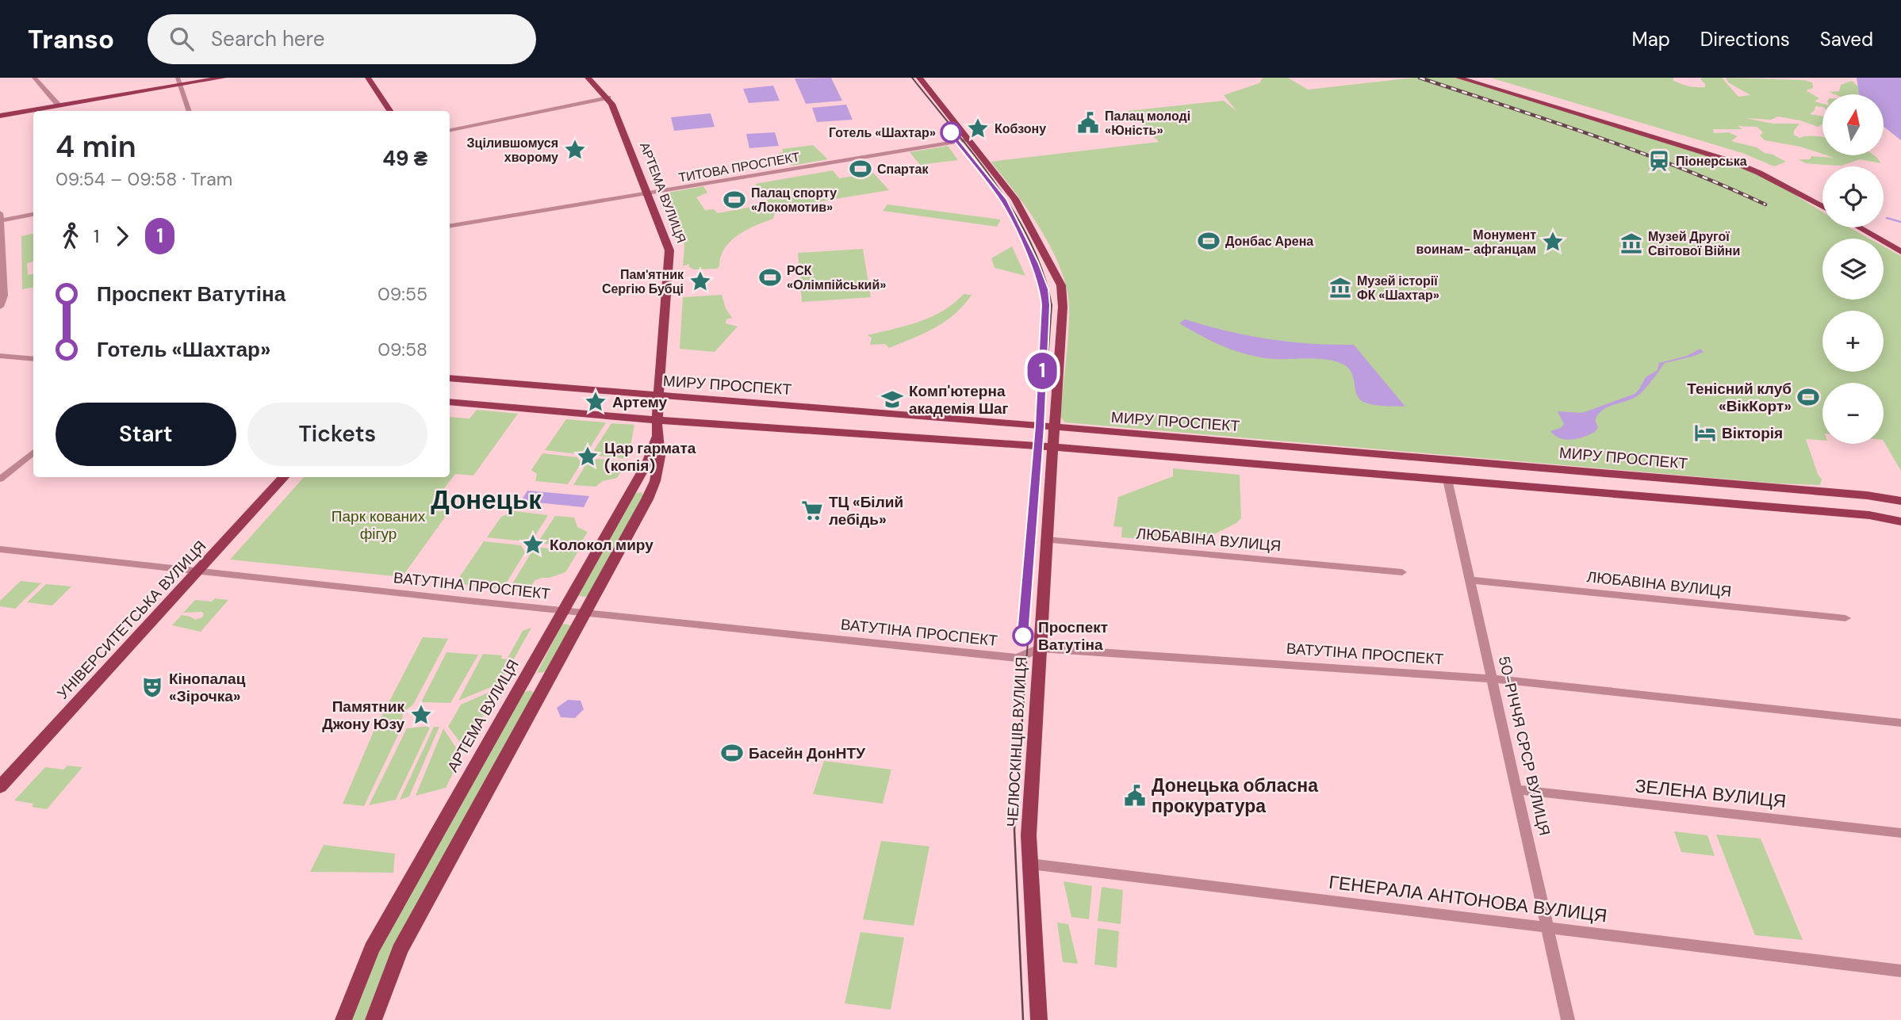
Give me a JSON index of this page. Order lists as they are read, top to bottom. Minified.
{"streets":{"main road":["АРТЕМА ВУЛИЦЯ","МИРУ ПРОСПЕКТ","УНІВЕРСИТЕТСЬКА ВУЛИЦЯ","ЧЕЛЮСКІНЦІВ ВУЛИЦЯ"],"street":["ТИТОВА ПРОСПЕКТ","ЛЮБАВІНА ВУЛИЦЯ","ВАТУТІНА ПРОСПЕКТ","50-РІЧЧЯ СРСР ВУЛИЦЯ","ЗЕЛЕНА ВУЛИЦЯ","ГЕНЕРАЛА АНТОНОВА ВУЛИЦЯ"]},"crossings":[["ТИТОВА ПРОСПЕКТ","АРТЕМА ВУЛИЦЯ"],["ТИТОВА ПРОСПЕКТ","ЧЕЛЮСКІНЦІВ ВУЛИЦЯ"],["АРТЕМА ВУЛИЦЯ","МИРУ ПРОСПЕКТ"],["АРТЕМА ВУЛИЦЯ","ВАТУТІНА ПРОСПЕКТ"],["МИРУ ПРОСПЕКТ","ЧЕЛЮСКІНЦІВ ВУЛИЦЯ"],["ЛЮБАВІНА ВУЛИЦЯ","ЧЕЛЮСКІНЦІВ ВУЛИЦЯ"],["ЛЮБАВІНА ВУЛИЦЯ","50-РІЧЧЯ СРСР ВУЛИЦЯ"],["ВАТУТІНА ПРОСПЕКТ","УНІВЕРСИТЕТСЬКА ВУЛИЦЯ"],["ВАТУТІНА ПРОСПЕКТ","ЧЕЛЮСКІНЦІВ ВУЛИЦЯ"],["ВАТУТІНА ПРОСПЕКТ","50-РІЧЧЯ СРСР ВУЛИЦЯ"],["ЧЕЛЮСКІНЦІВ ВУЛИЦЯ","ГЕНЕРАЛА АНТОНОВА ВУЛИЦЯ"],["50-РІЧЧЯ СРСР ВУЛИЦЯ","ЗЕЛЕНА ВУЛИЦЯ"],["50-РІЧЧЯ СРСР ВУЛИЦЯ","ГЕНЕРАЛА АНТОНОВА ВУЛИЦЯ"]],"districts":["Донецьк"],"parks":["Парк кованих фігур"],"places":{"public building":["Палац молоді «Юність»","Донецька обласна прокуратура"],"place":["Кобзону","Зцілившомуся хворому","Монумент воинам- афганцам","Пам'ятник Сергію Бубці","Артему","Цар гармата (копія)","Колокол миру","Памятник Джону Юзу"],"other":["Готель «Шахтар»","Проспект Ватутіна"],"station":["Піонерська"],"sports":["Спартак","Палац спорту «Локомотив»","Донбас Арена","РСК «Олімпійський»","Тенісний клуб «ВікКорт»","Басейн ДонНТУ"],"museum":["Музей Другої Світової Війни","Музей історії ФК «Шахтар»"],"school or university":["Комп'ютерна академія Шаг"],"hotel":["Вікторія"],"supermarket":["ТЦ «Білий лебідь»"],"theatre":["Кінопалац «Зірочка»"]},"lines":["tram line 1"],"north":"top","page":{"header":"Transo","search":"Search here","nav":["Map","Directions","Saved"],"on_map":"1","map_buttons":["+","−"],"heading":["4 min","09:54 – 09:58 · Tram","49 ₴"],"legs":["1","1"],"list":[{"name":"Проспект Ватутіна","value":"09:55"},{"name":"Готель «Шахтар»","value":"09:58"}],"buttons":["Start","Tickets"]}}
